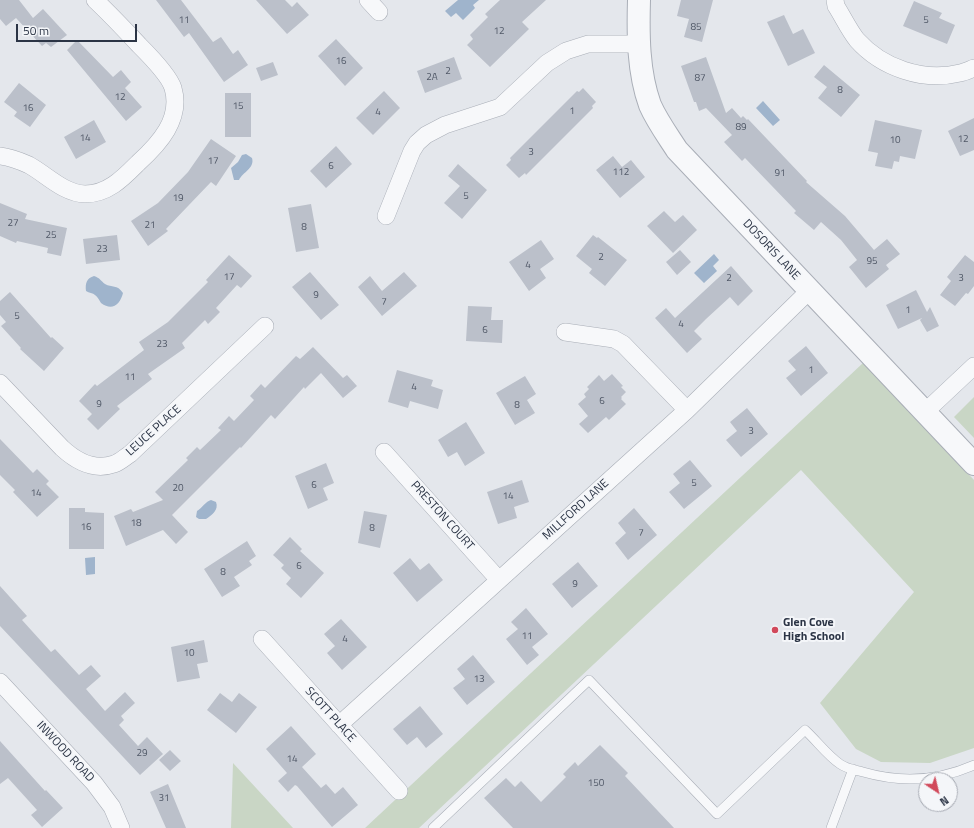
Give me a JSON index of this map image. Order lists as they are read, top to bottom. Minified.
{"streets":{"street":["DOSORIS LANE","LEUCE PLACE","MILLFORD LANE","PRESTON COURT","SCOTT PLACE","INWOOD ROAD"]},"crossings":[["DOSORIS LANE","MILLFORD LANE"],["MILLFORD LANE","PRESTON COURT"],["MILLFORD LANE","SCOTT PLACE"]],"places":["Glen Cove High School"],"house_numbers":["11","5","85","12","16","2","2A","87","8","12","15","16","1","4","89","14","12","10","3","17","6","112","91","5","19","27","21","8","25","23","2","95","4","17","2","3","9","7","1","5","4","6","23","1","11","4","6","9","8","3","5","6","20","14","14","18","16","8","7","6","8","9","11","4","10","13","29","14","150","31"],"scale_bar":"50 m","north":"bottom right"}
